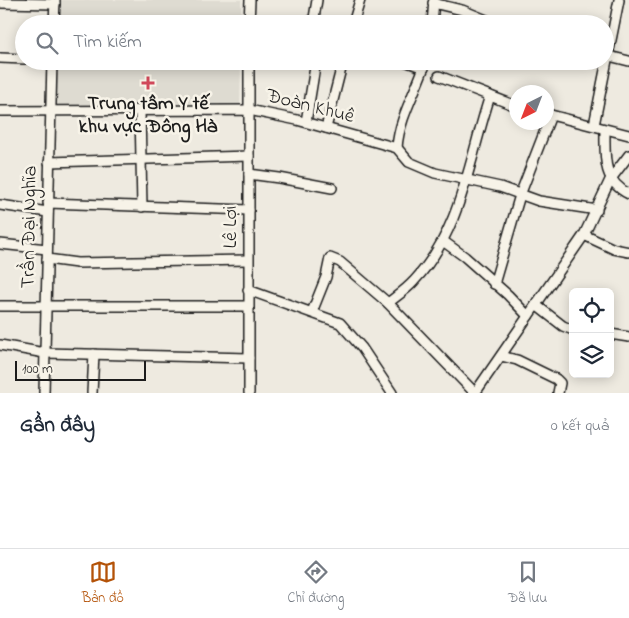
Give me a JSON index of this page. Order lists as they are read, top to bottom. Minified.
{"streets":{"street":["Đoàn Khuê","Trần Đại Nghĩa","Lê Lợi"]},"crossings":[["Đoàn Khuê","Trần Đại Nghĩa"],["Đoàn Khuê","Lê Lợi"]],"places":{"health":["Trung tâm Y tế khu vực Đông Hà"]},"scale_bar":"100 m","north":"bottom left","page":{"search":"Tìm kiếm","scale":"100 m","heading":["Gần đây","0 kết quả"],"nav":["Bản đồ","Chỉ đường","Đã lưu"]}}
